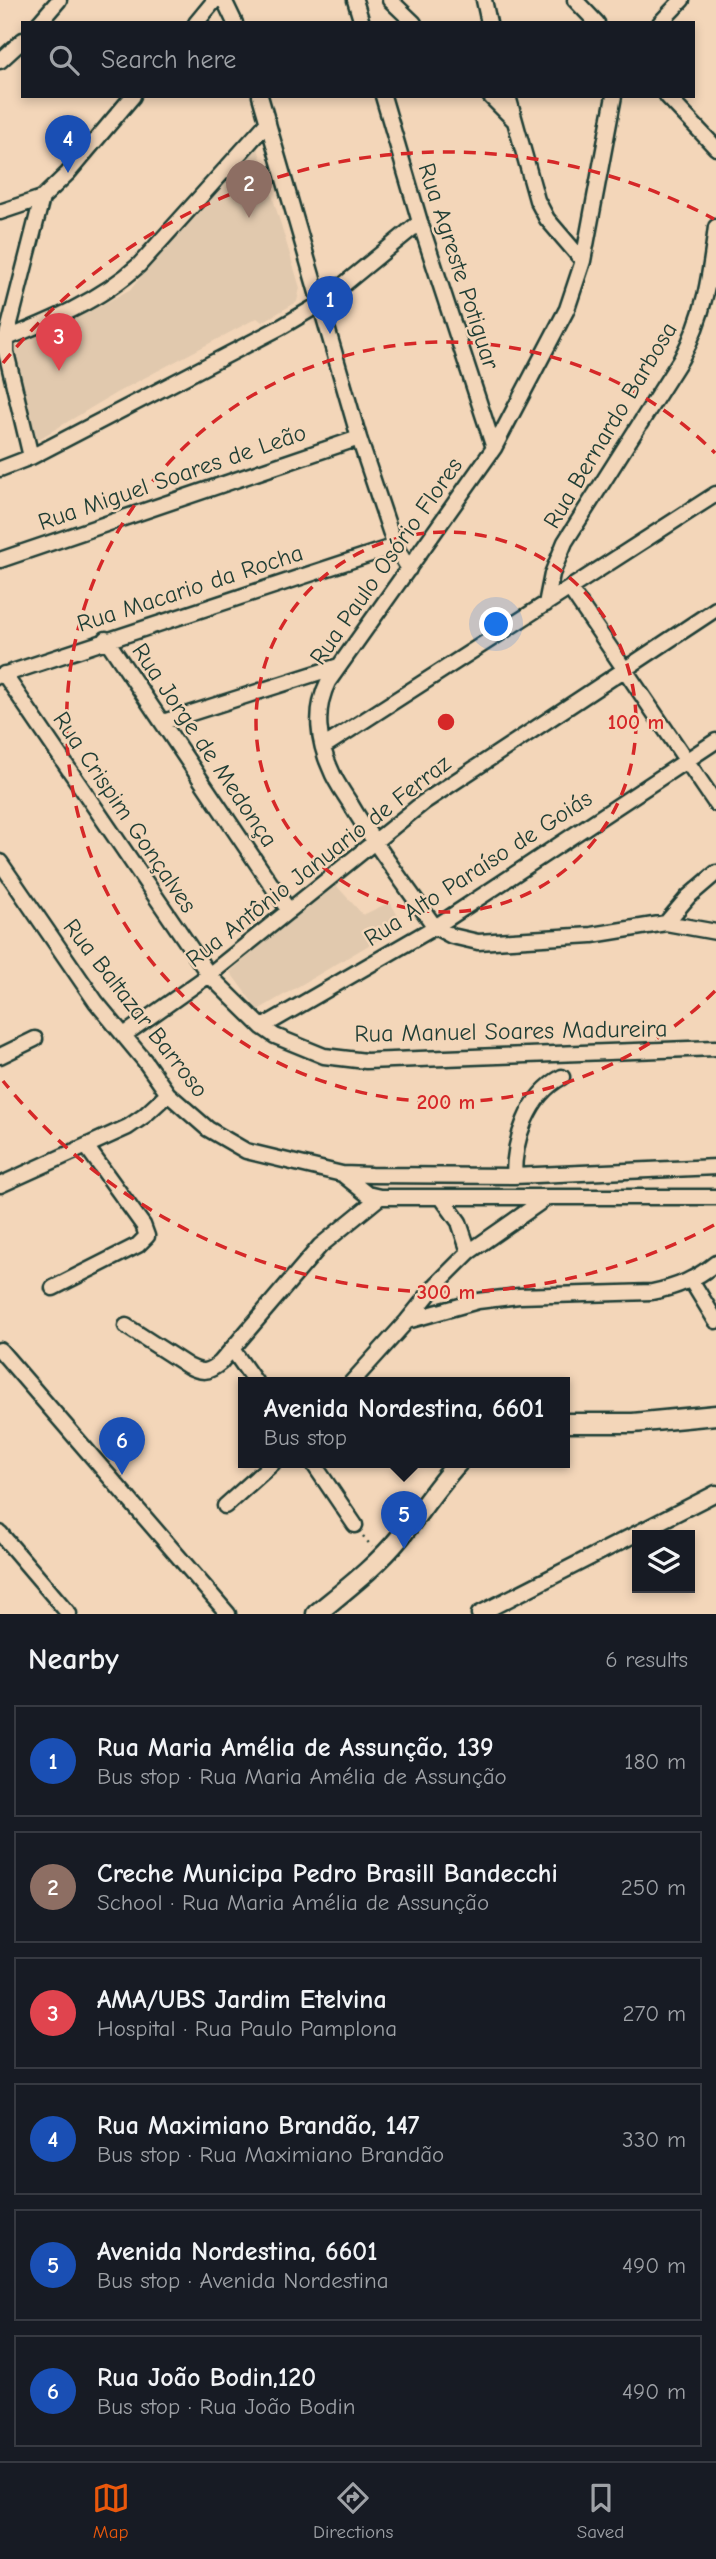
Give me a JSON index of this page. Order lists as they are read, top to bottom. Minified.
{"streets":{"street":["Rua Agreste Potiguar","Rua Bernardo Barbosa","Rua Miguel Soares de Leão","Rua Paulo Osório Flores","Rua Macario da Rocha","Rua Jorge de Medonça","Rua Crispim Gonçalves","Rua Antônio Januario de Ferraz","Rua Alto Paraíso de Goiás","Rua Baltazar Barroso","Rua Manuel Soares Madureira"]},"crossings":[["Rua Agreste Potiguar","Rua Paulo Osório Flores"],["Rua Paulo Osório Flores","Rua Antônio Januario de Ferraz"],["Rua Paulo Osório Flores","Rua Alto Paraíso de Goiás"],["Rua Macario da Rocha","Rua Jorge de Medonça"],["Rua Macario da Rocha","Rua Crispim Gonçalves"],["Rua Jorge de Medonça","Rua Antônio Januario de Ferraz"],["Rua Crispim Gonçalves","Rua Antônio Januario de Ferraz"],["Rua Crispim Gonçalves","Rua Manuel Soares Madureira"],["Rua Antônio Januario de Ferraz","Rua Baltazar Barroso"],["Rua Antônio Januario de Ferraz","Rua Manuel Soares Madureira"],["Rua Alto Paraíso de Goiás","Rua Manuel Soares Madureira"]],"page":{"search":"Search here","pins":["4","2","1","3","6","5"],"popup":["Avenida Nordestina, 6601","Bus stop"],"heading":["Nearby","6 results"],"list":[{"mark":"1","name":"Rua Maria Amélia de Assunção, 139","note":"Bus stop · Rua Maria Amélia de Assunção","value":"180 m"},{"mark":"2","name":"Creche Municipa Pedro Brasill Bandecchi","note":"School · Rua Maria Amélia de Assunção","value":"250 m"},{"mark":"3","name":"AMA/UBS Jardim Etelvina","note":"Hospital · Rua Paulo Pamplona","value":"270 m"},{"mark":"4","name":"Rua Maximiano Brandão, 147","note":"Bus stop · Rua Maximiano Brandão","value":"330 m"},{"mark":"5","name":"Avenida Nordestina, 6601","note":"Bus stop · Avenida Nordestina","value":"490 m"},{"mark":"6","name":"Rua João Bodin,120","note":"Bus stop · Rua João Bodin","value":"490 m"}],"nav":["Map","Directions","Saved"]},"rings":["100 m","200 m","300 m"]}
